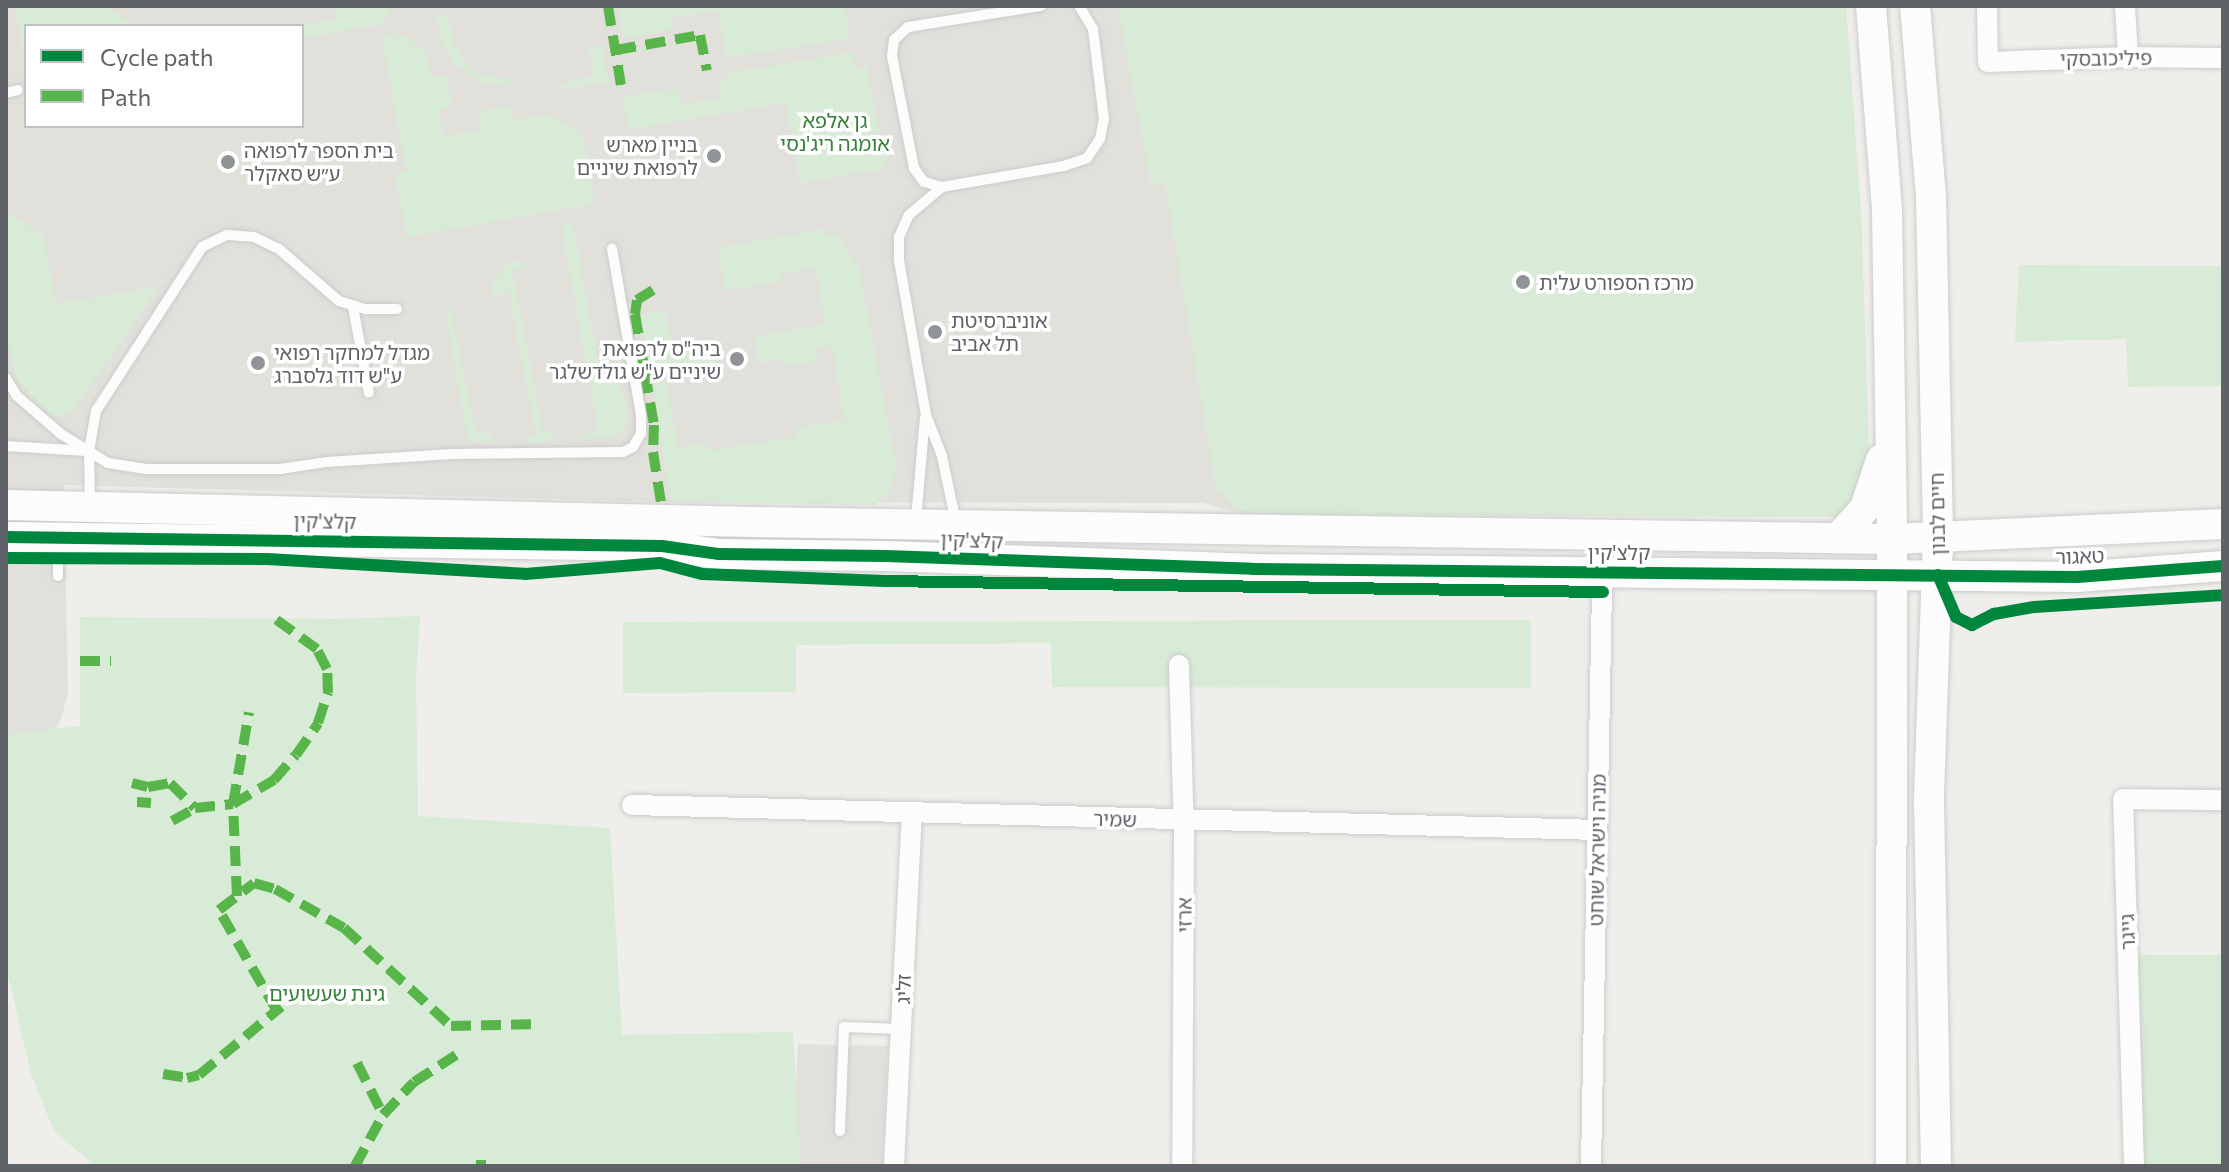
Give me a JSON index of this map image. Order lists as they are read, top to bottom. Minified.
{"streets":{"street":["פיליכובסקי","חיים לבנון","קלצ'קין","טאגור","שמיר","מניה וישראל שוחט","ארזי","גייגר","זליג"]},"crossings":[["חיים לבנון","קלצ'קין"],["חיים לבנון","טאגור"],["קלצ'קין","טאגור"],["קלצ'קין","מניה וישראל שוחט"],["שמיר","מניה וישראל שוחט"],["שמיר","ארזי"],["שמיר","זליג"]],"parks":["גן אלפא אומגה ריג'נסי","גינת שעשועים"],"places":["בניין מארש לרפואת שיניים","בית הספר לרפואה ע״ש סאקלר","מרכז הספורט עלית","אוניברסיטת תל אביב","ביה\"ס לרפואת שיניים ע\"ש גולדשלגר","מגדל למחקר רפואי ע\"ש דוד גלסברג"],"legend":["Cycle path","Path"]}
